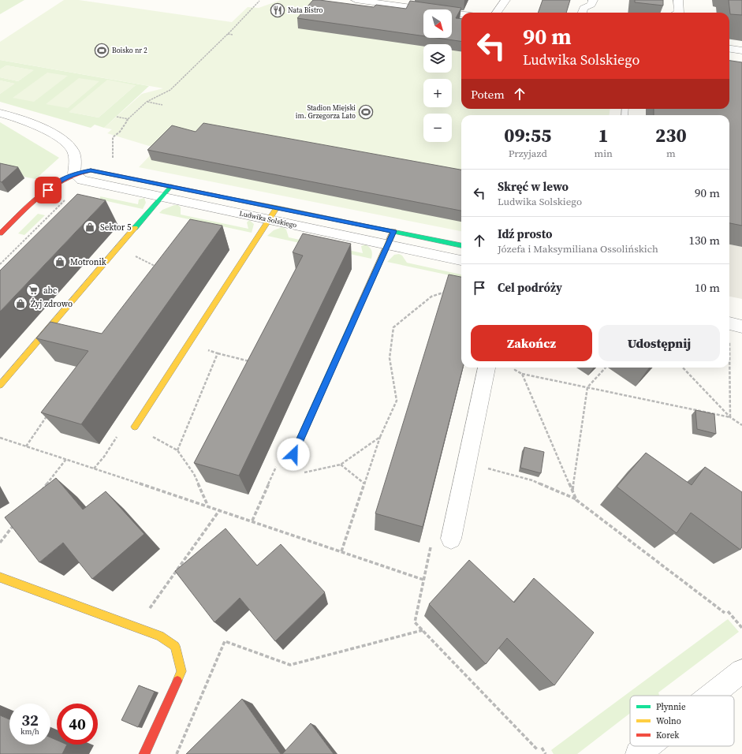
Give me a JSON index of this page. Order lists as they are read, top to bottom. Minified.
{"streets":{"street":["Ludwika Solskiego"]},"places":{"restaurant":["Nata Bistro"],"sports":["Boisko nr 2","Stadion Miejski im. Grzegorza Lato"],"shop":["Sektor 5","Motronik","Żyj zdrowo"],"supermarket":["abc"]},"legend":["Płynnie","Wolno","Korek"],"north":"bottom right","page":{"map_buttons":["+","−"],"turn":["90 m","Ludwika Solskiego"],"then":"Potem","eta":["09:55","Przyjazd","1","min","230","m"],"list":[{"name":"Skręć w lewo","note":"Ludwika Solskiego","value":"90 m"},{"name":"Idź prosto","note":"Józefa i Maksymiliana Ossolińskich","value":"130 m"},{"name":"Cel podróży","value":"10 m"}],"buttons":["Zakończ","Udostępnij"],"speed":"32 km/h","limit":"40"}}
